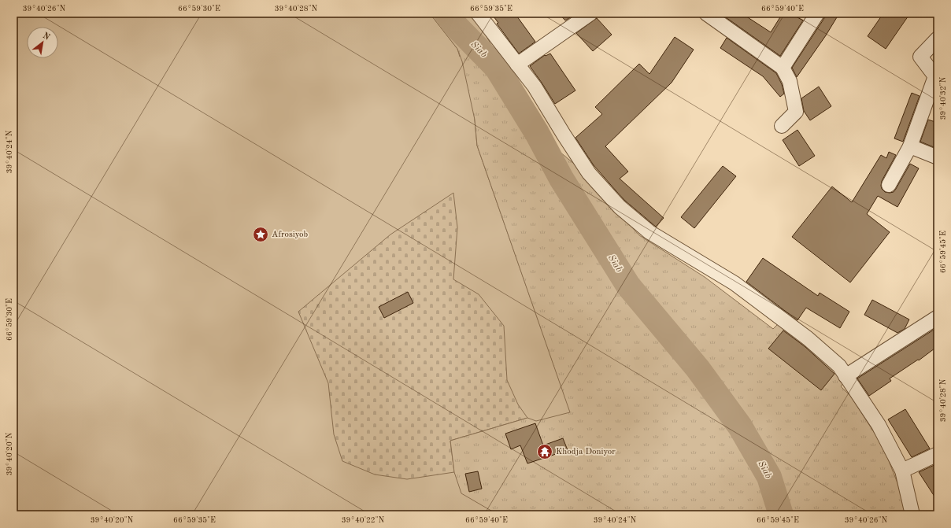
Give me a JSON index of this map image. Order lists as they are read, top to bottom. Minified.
{"water":["Siab"],"places":{"place":["Afrosiyob"],"temple":["Khodja Doniyor"]},"north":"top right","coordinates":["39°40'26\"N","66°59'30\"E","39°40'28\"N","66°59'35\"E","66°59'40\"E","39°40'32\"N","39°40'24\"N","66°59'45\"E","39°40'20\"N","39°40'22\"N"]}
